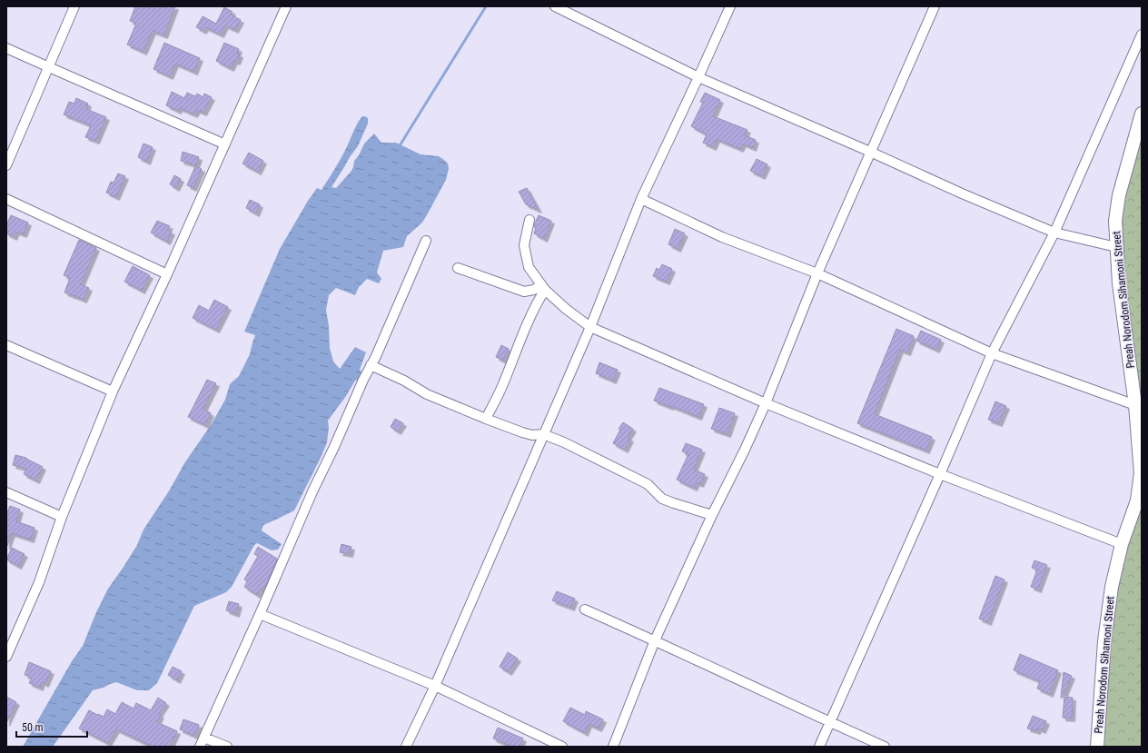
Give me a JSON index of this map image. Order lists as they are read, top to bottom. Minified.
{"streets":{"main road":["Preah Norodom Sihamoni Street"]},"scale_bar":"50 m"}
